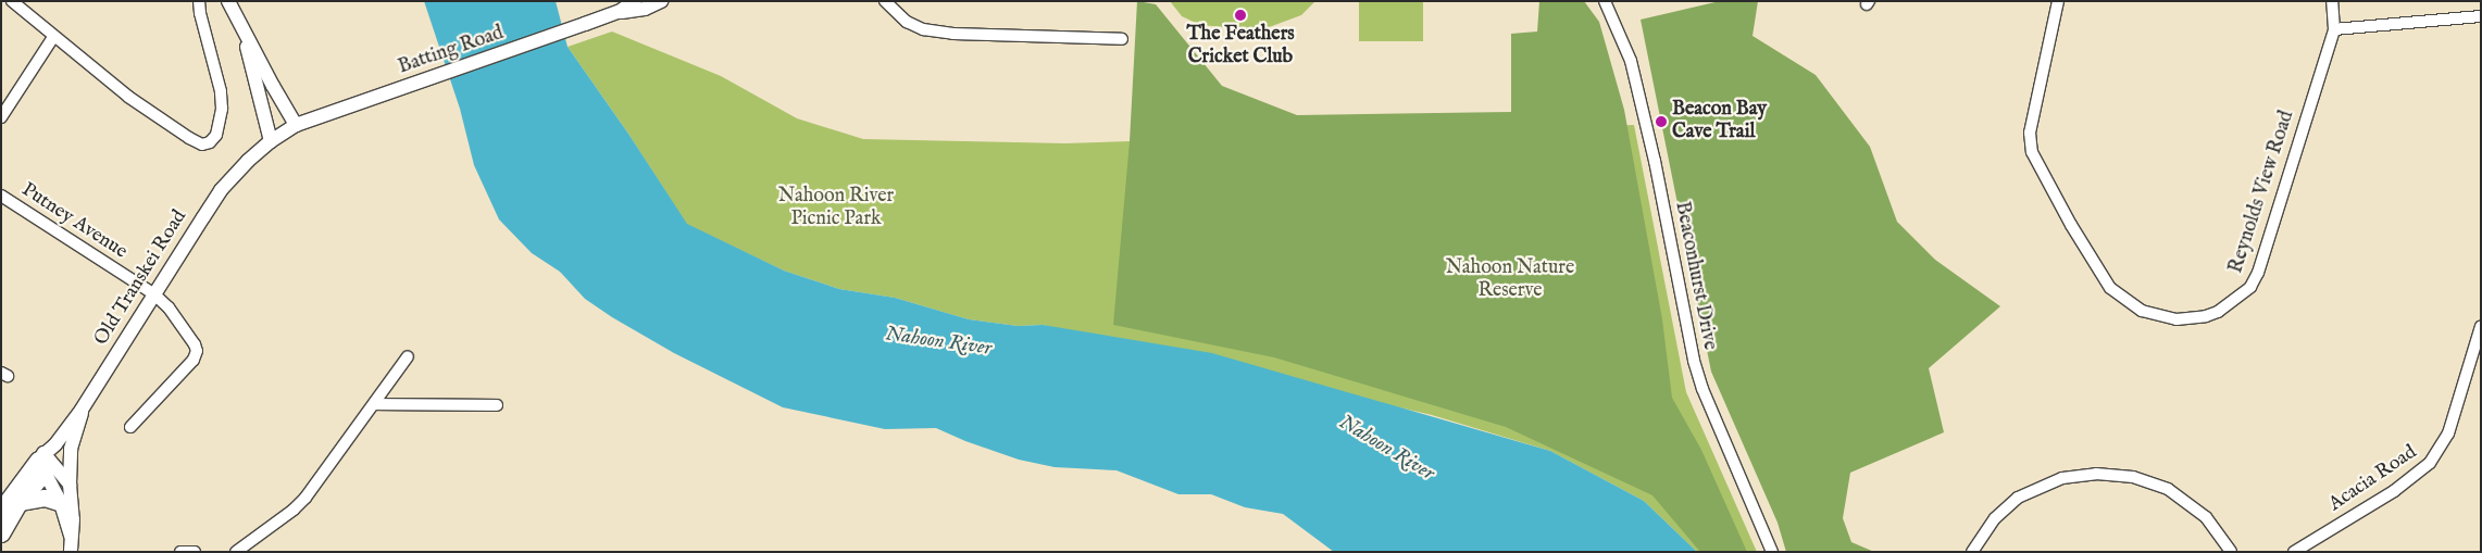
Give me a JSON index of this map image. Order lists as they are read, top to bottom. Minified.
{"streets":{"main road":["Batting Road","Old Transkei Road"],"street":["Reynolds View Road","Putney Avenue","Beaconhurst Drive","Acacia Road"]},"crossings":[["Batting Road","Old Transkei Road"],["Putney Avenue","Old Transkei Road"]],"water":["Nahoon River"],"parks":["Nahoon River Picnic Park","Nahoon Nature Reserve"],"places":["The Feathers Cricket Club","Beacon Bay Cave Trail"]}
